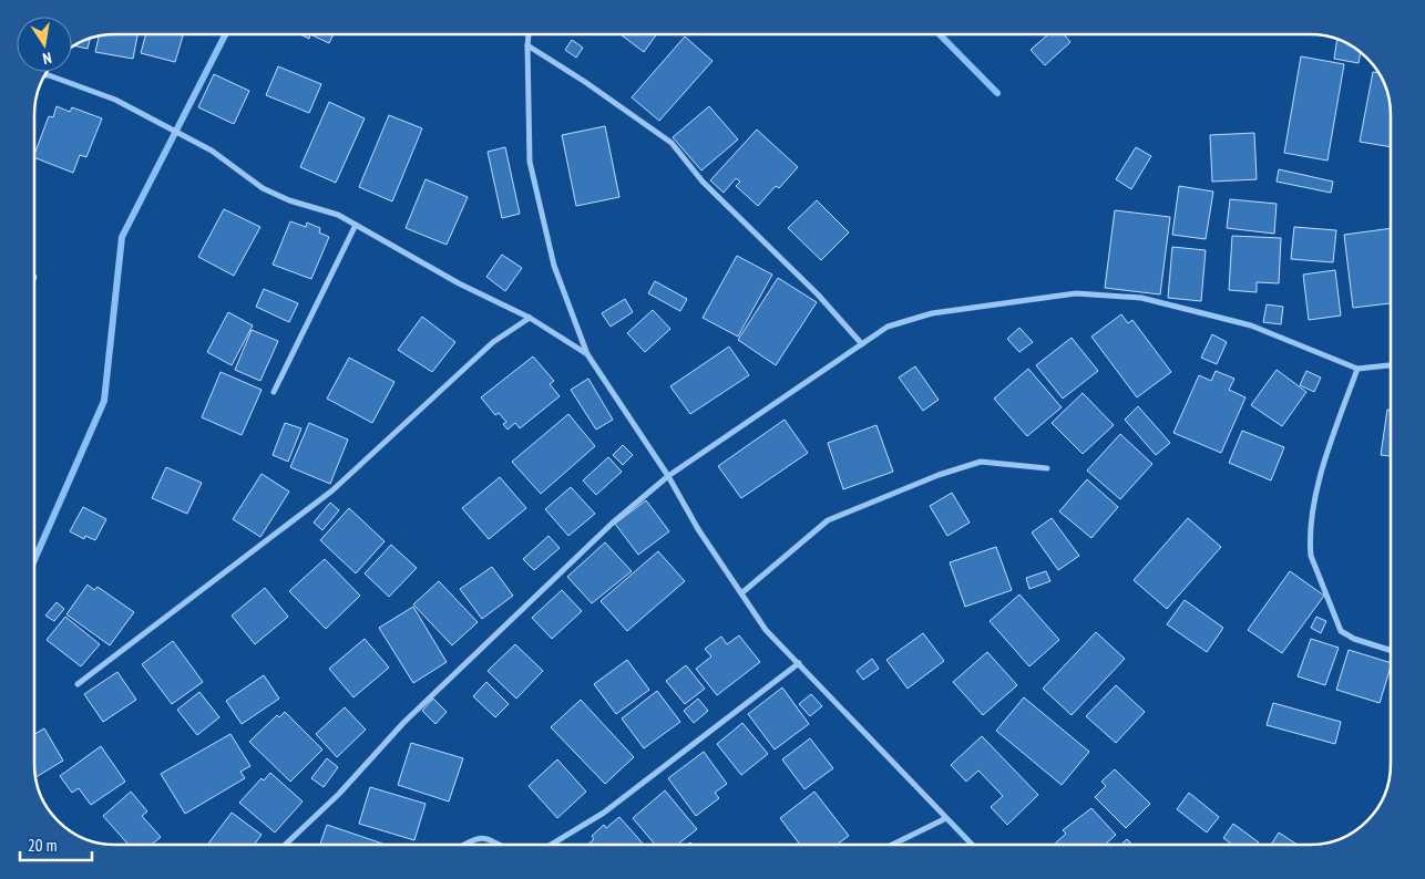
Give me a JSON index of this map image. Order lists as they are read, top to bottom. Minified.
{"scale_bar":"20 m","north":"bottom"}
